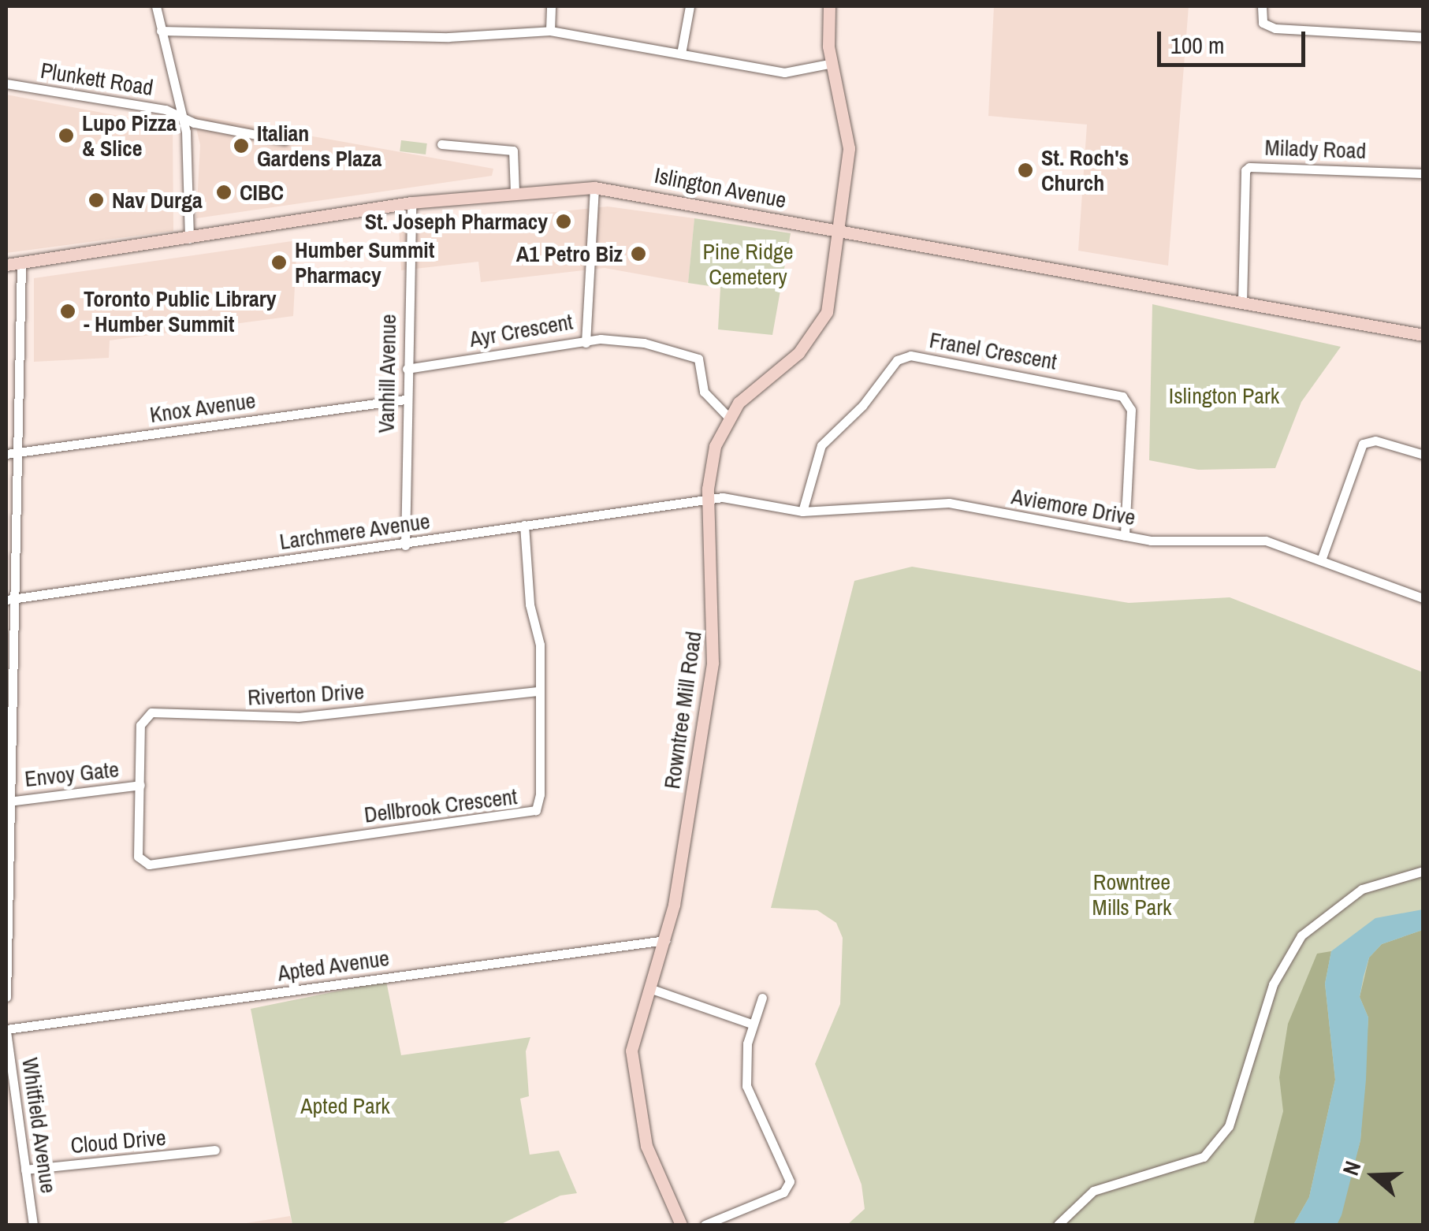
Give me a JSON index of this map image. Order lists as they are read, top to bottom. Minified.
{"streets":{"main road":["Islington Avenue","Rowntree Mill Road"],"street":["Plunkett Road","Milady Road","Ayr Crescent","Franel Crescent","Vanhill Avenue","Knox Avenue","Aviemore Drive","Larchmere Avenue","Riverton Drive","Envoy Gate","Dellbrook Crescent","Apted Avenue","Whitfield Avenue","Cloud Drive"]},"crossings":[["Milady Road","Islington Avenue"],["Islington Avenue","Ayr Crescent"],["Islington Avenue","Vanhill Avenue"],["Islington Avenue","Rowntree Mill Road"],["Ayr Crescent","Vanhill Avenue"],["Franel Crescent","Aviemore Drive"],["Vanhill Avenue","Knox Avenue"],["Vanhill Avenue","Larchmere Avenue"],["Aviemore Drive","Larchmere Avenue"],["Aviemore Drive","Rowntree Mill Road"],["Larchmere Avenue","Rowntree Mill Road"],["Larchmere Avenue","Dellbrook Crescent"],["Riverton Drive","Envoy Gate"],["Riverton Drive","Dellbrook Crescent"],["Rowntree Mill Road","Apted Avenue"],["Envoy Gate","Dellbrook Crescent"],["Apted Avenue","Whitfield Avenue"],["Whitfield Avenue","Cloud Drive"]],"parks":["Pine Ridge Cemetery","Islington Park","Rowntree Mills Park","Apted Park"],"places":["Lupo Pizza & Slice","Italian Gardens Plaza","St. Roch's Church","CIBC","Nav Durga","St. Joseph Pharmacy","A1 Petro Biz","Humber Summit Pharmacy","Toronto Public Library - Humber Summit"],"scale_bar":"100 m","north":"left"}
